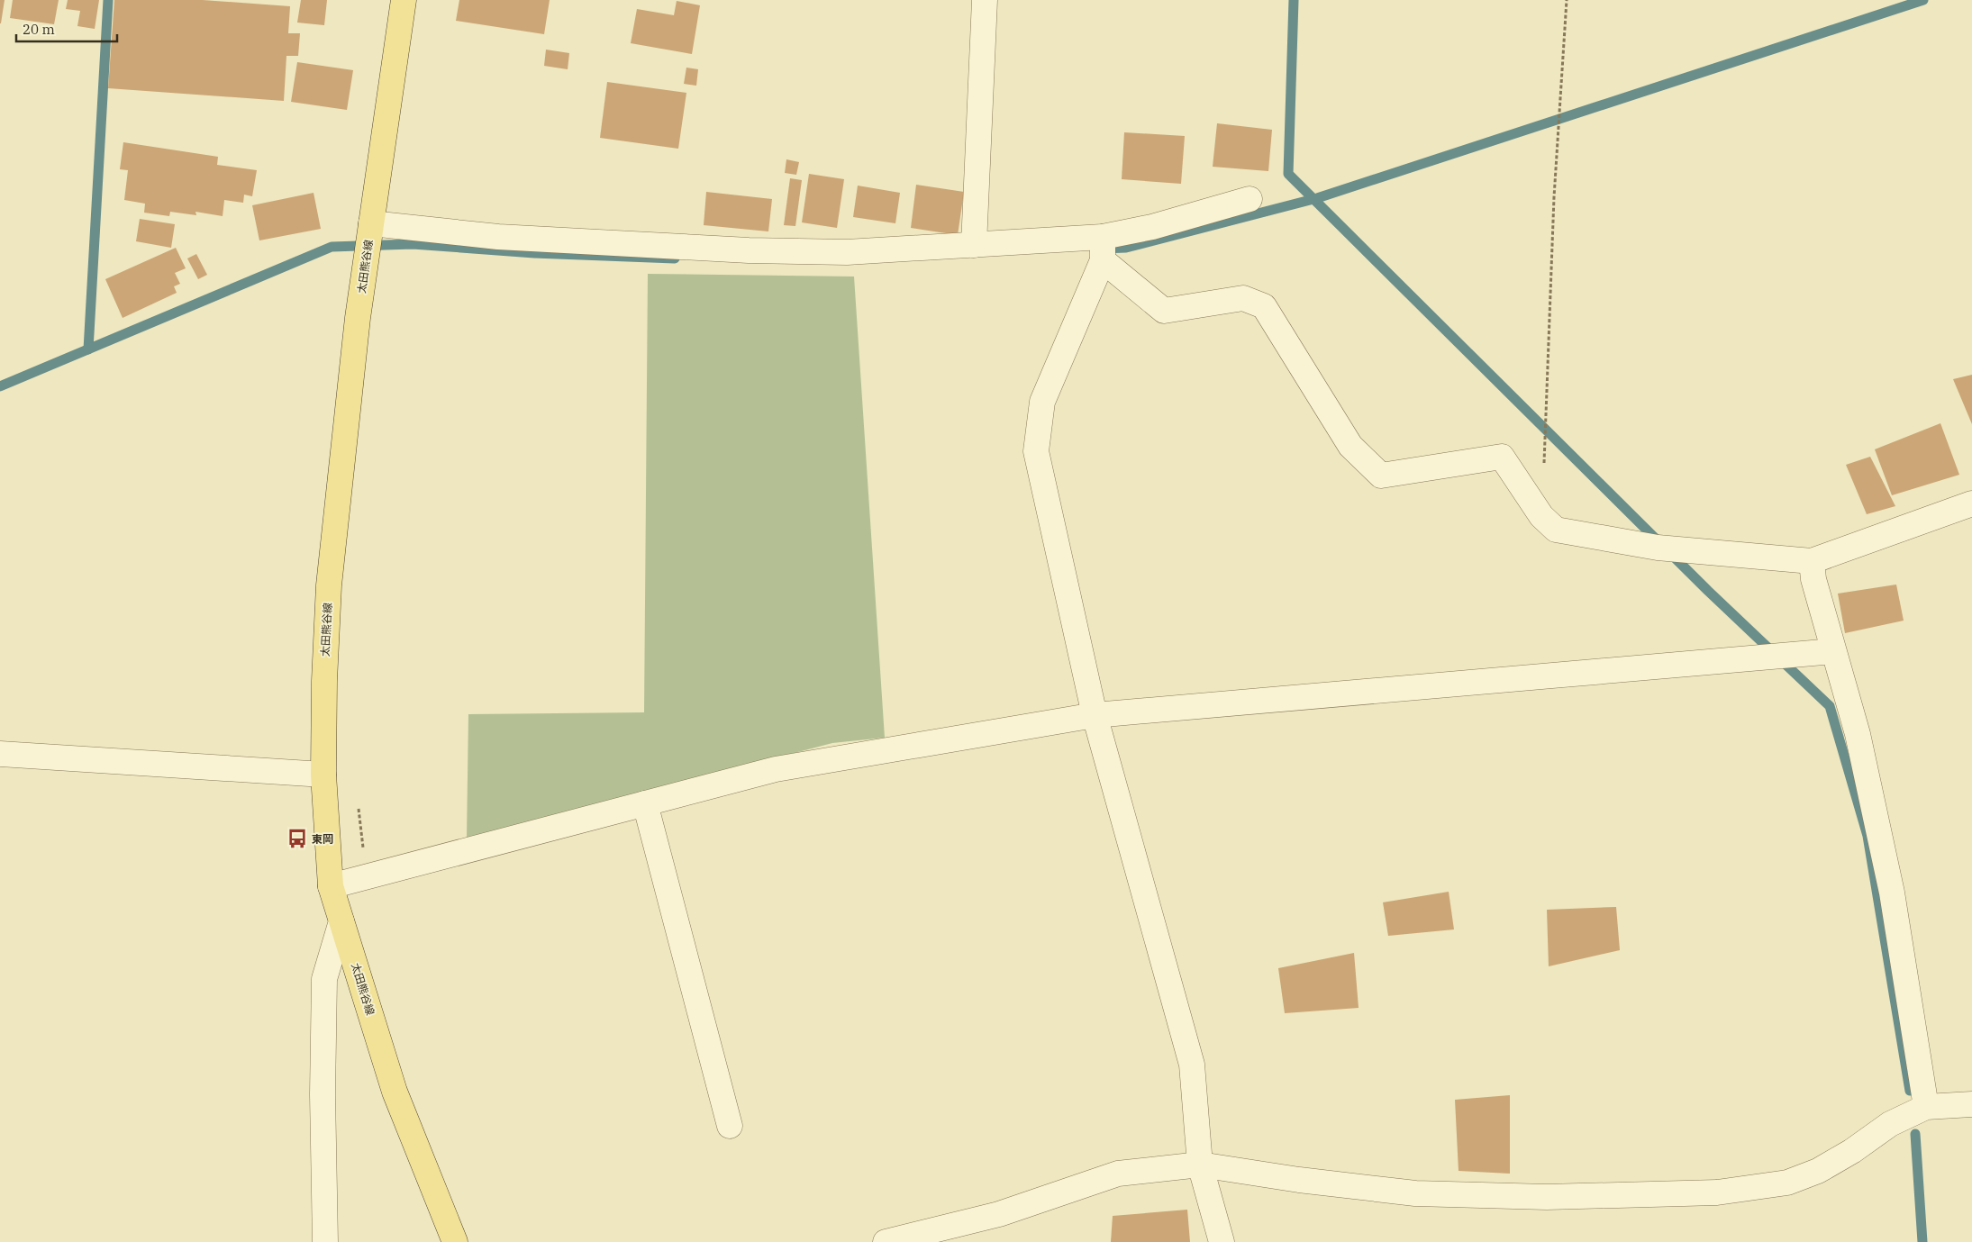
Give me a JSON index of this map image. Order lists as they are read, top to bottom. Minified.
{"streets":{"main road":["太田熊谷線"]},"places":{"bus stop":["東岡"]},"scale_bar":"20 m"}
